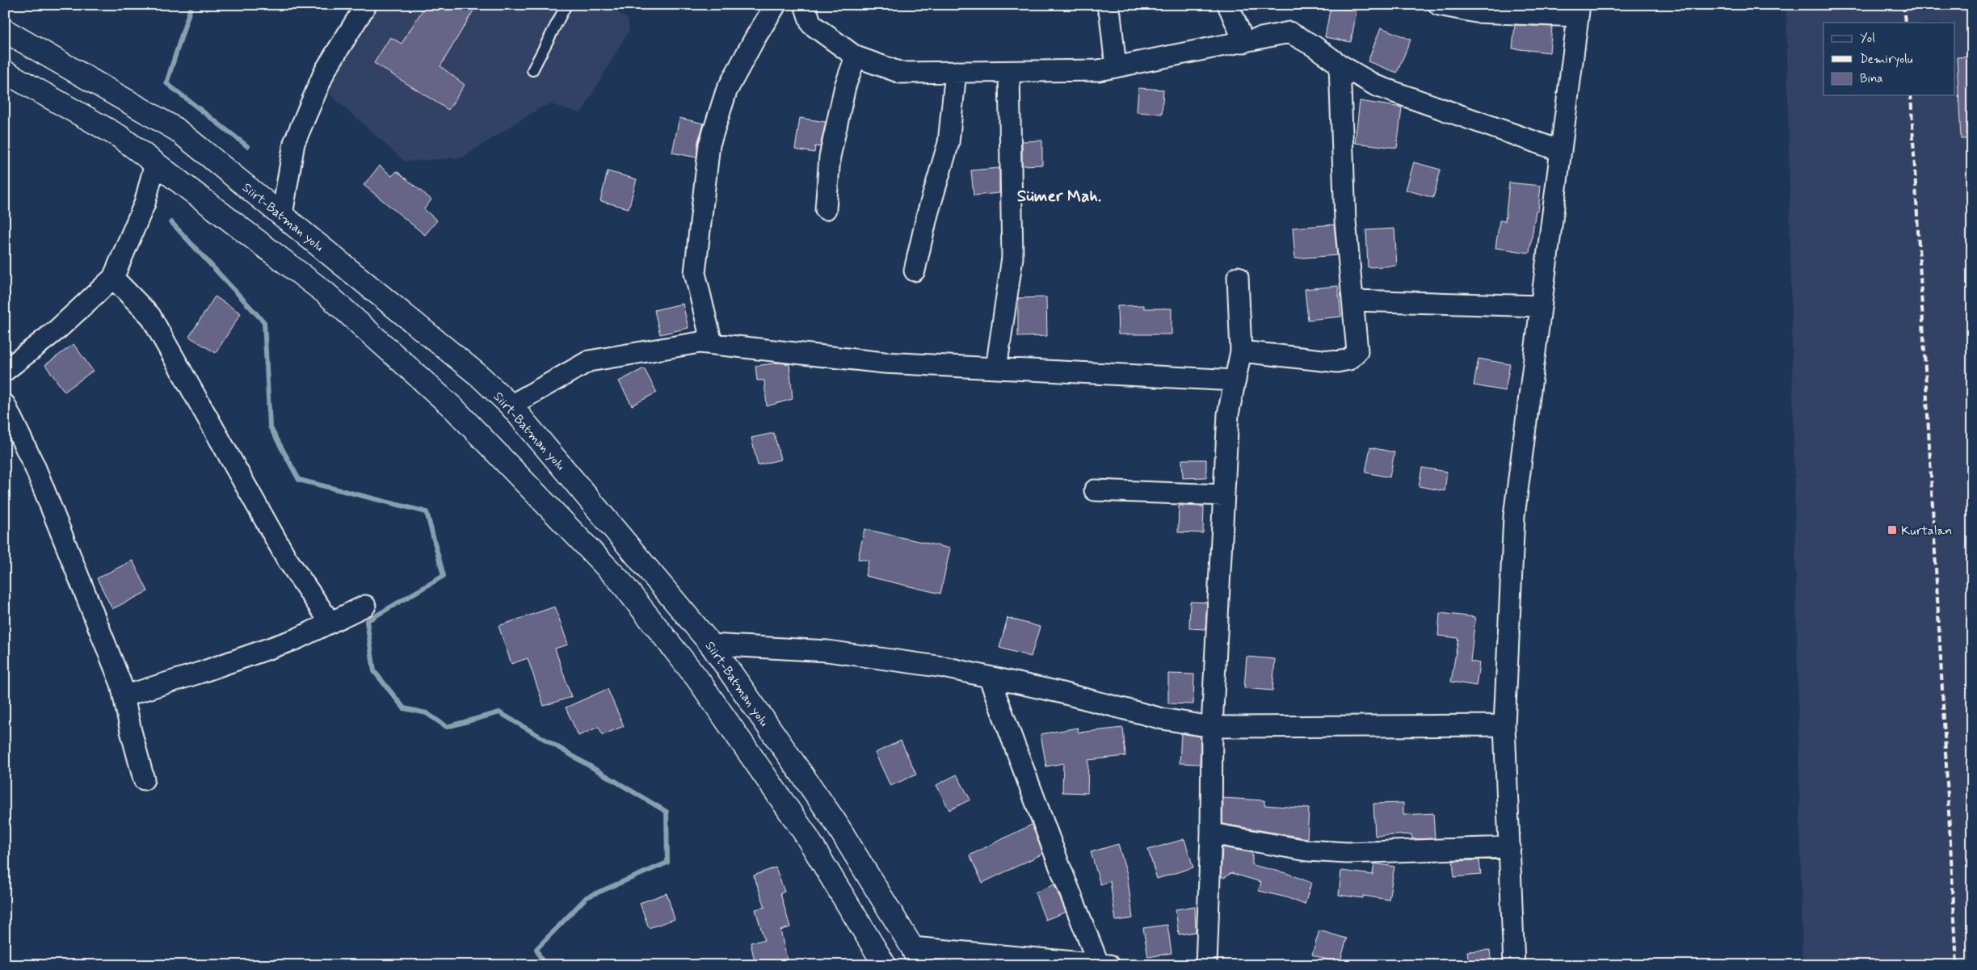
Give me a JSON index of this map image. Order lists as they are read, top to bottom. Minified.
{"streets":{"highway":["Siirt-Batman yolu"]},"districts":["Sümer Mah."],"places":{"transit":["Kurtalan"]},"legend":["Yol","Demiryolu","Bina"]}
